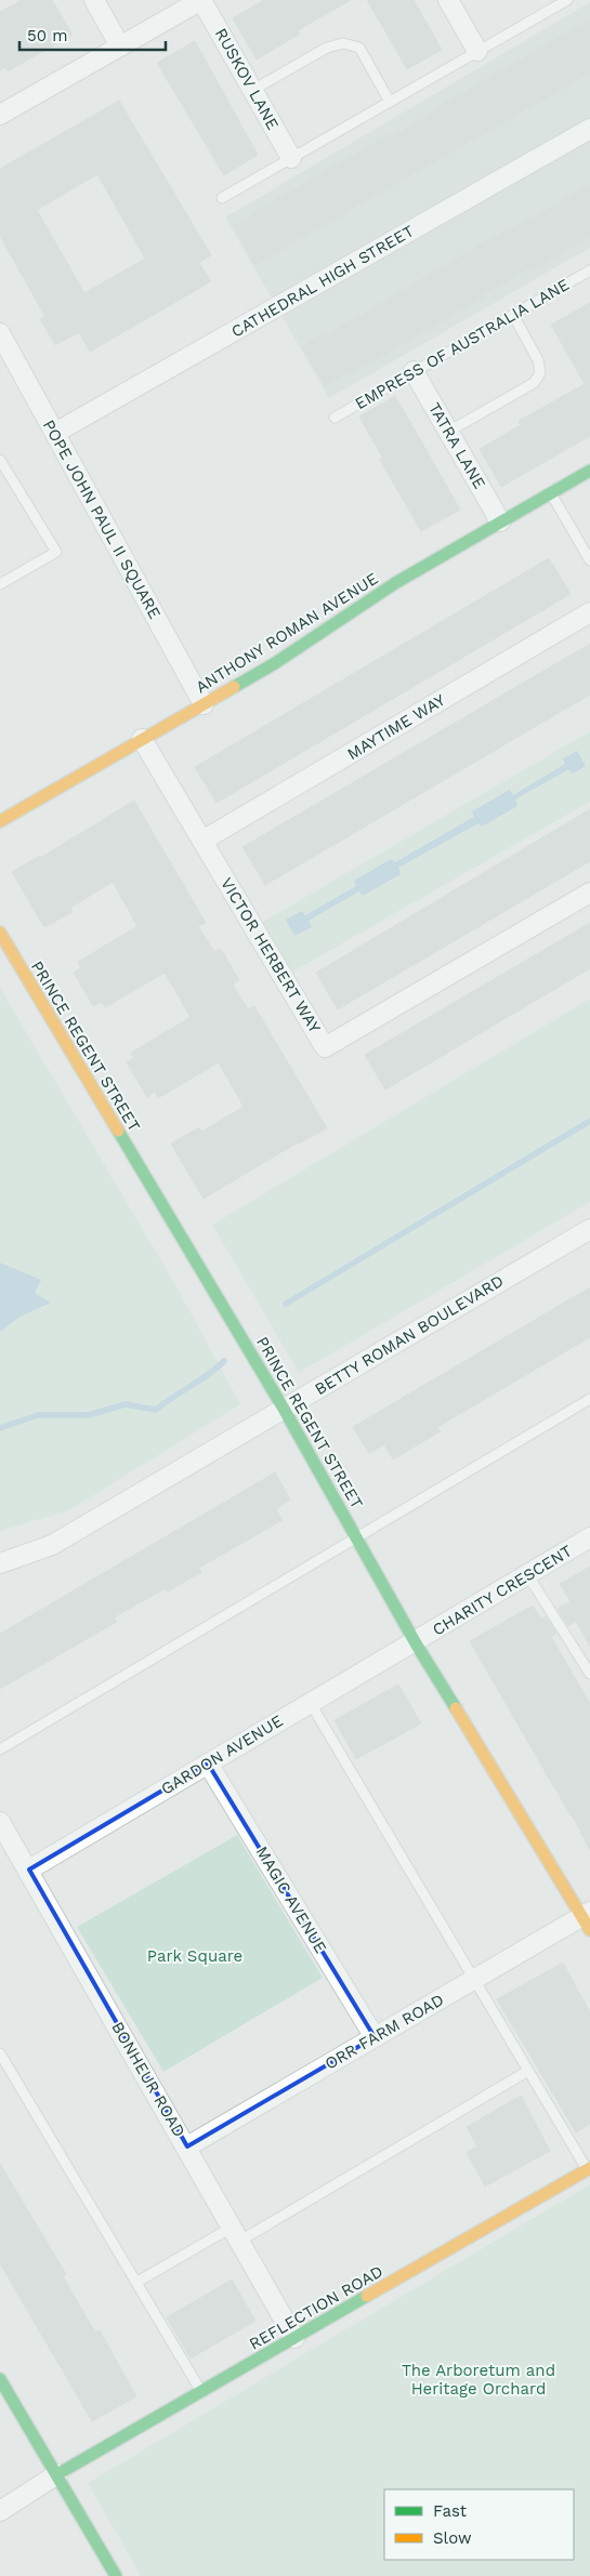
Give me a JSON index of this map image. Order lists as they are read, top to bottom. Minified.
{"streets":{"street":["RUSKOV LANE","CATHEDRAL HIGH STREET","TATRA LANE","POPE JOHN PAUL II SQUARE","ANTHONY ROMAN AVENUE","MAYTIME WAY","VICTOR HERBERT WAY","PRINCE REGENT STREET","BETTY ROMAN BOULEVARD","CHARITY CRESCENT","GARDON AVENUE","MAGIC AVENUE","ORR FARM ROAD","BONHEUR ROAD","REFLECTION ROAD"],"lane":["EMPRESS OF AUSTRALIA LANE"]},"crossings":[["CATHEDRAL HIGH STREET","POPE JOHN PAUL II SQUARE"],["EMPRESS OF AUSTRALIA LANE","TATRA LANE"],["TATRA LANE","ANTHONY ROMAN AVENUE"],["POPE JOHN PAUL II SQUARE","ANTHONY ROMAN AVENUE"],["ANTHONY ROMAN AVENUE","VICTOR HERBERT WAY"],["MAYTIME WAY","VICTOR HERBERT WAY"],["PRINCE REGENT STREET","BETTY ROMAN BOULEVARD"],["PRINCE REGENT STREET","CHARITY CRESCENT"],["PRINCE REGENT STREET","GARDON AVENUE"],["PRINCE REGENT STREET","ORR FARM ROAD"],["CHARITY CRESCENT","GARDON AVENUE"],["GARDON AVENUE","MAGIC AVENUE"],["GARDON AVENUE","BONHEUR ROAD"],["MAGIC AVENUE","ORR FARM ROAD"],["ORR FARM ROAD","BONHEUR ROAD"],["BONHEUR ROAD","REFLECTION ROAD"]],"parks":["Park Square","The Arboretum and Heritage Orchard"],"legend":["Fast","Slow"],"scale_bar":"50 m"}
